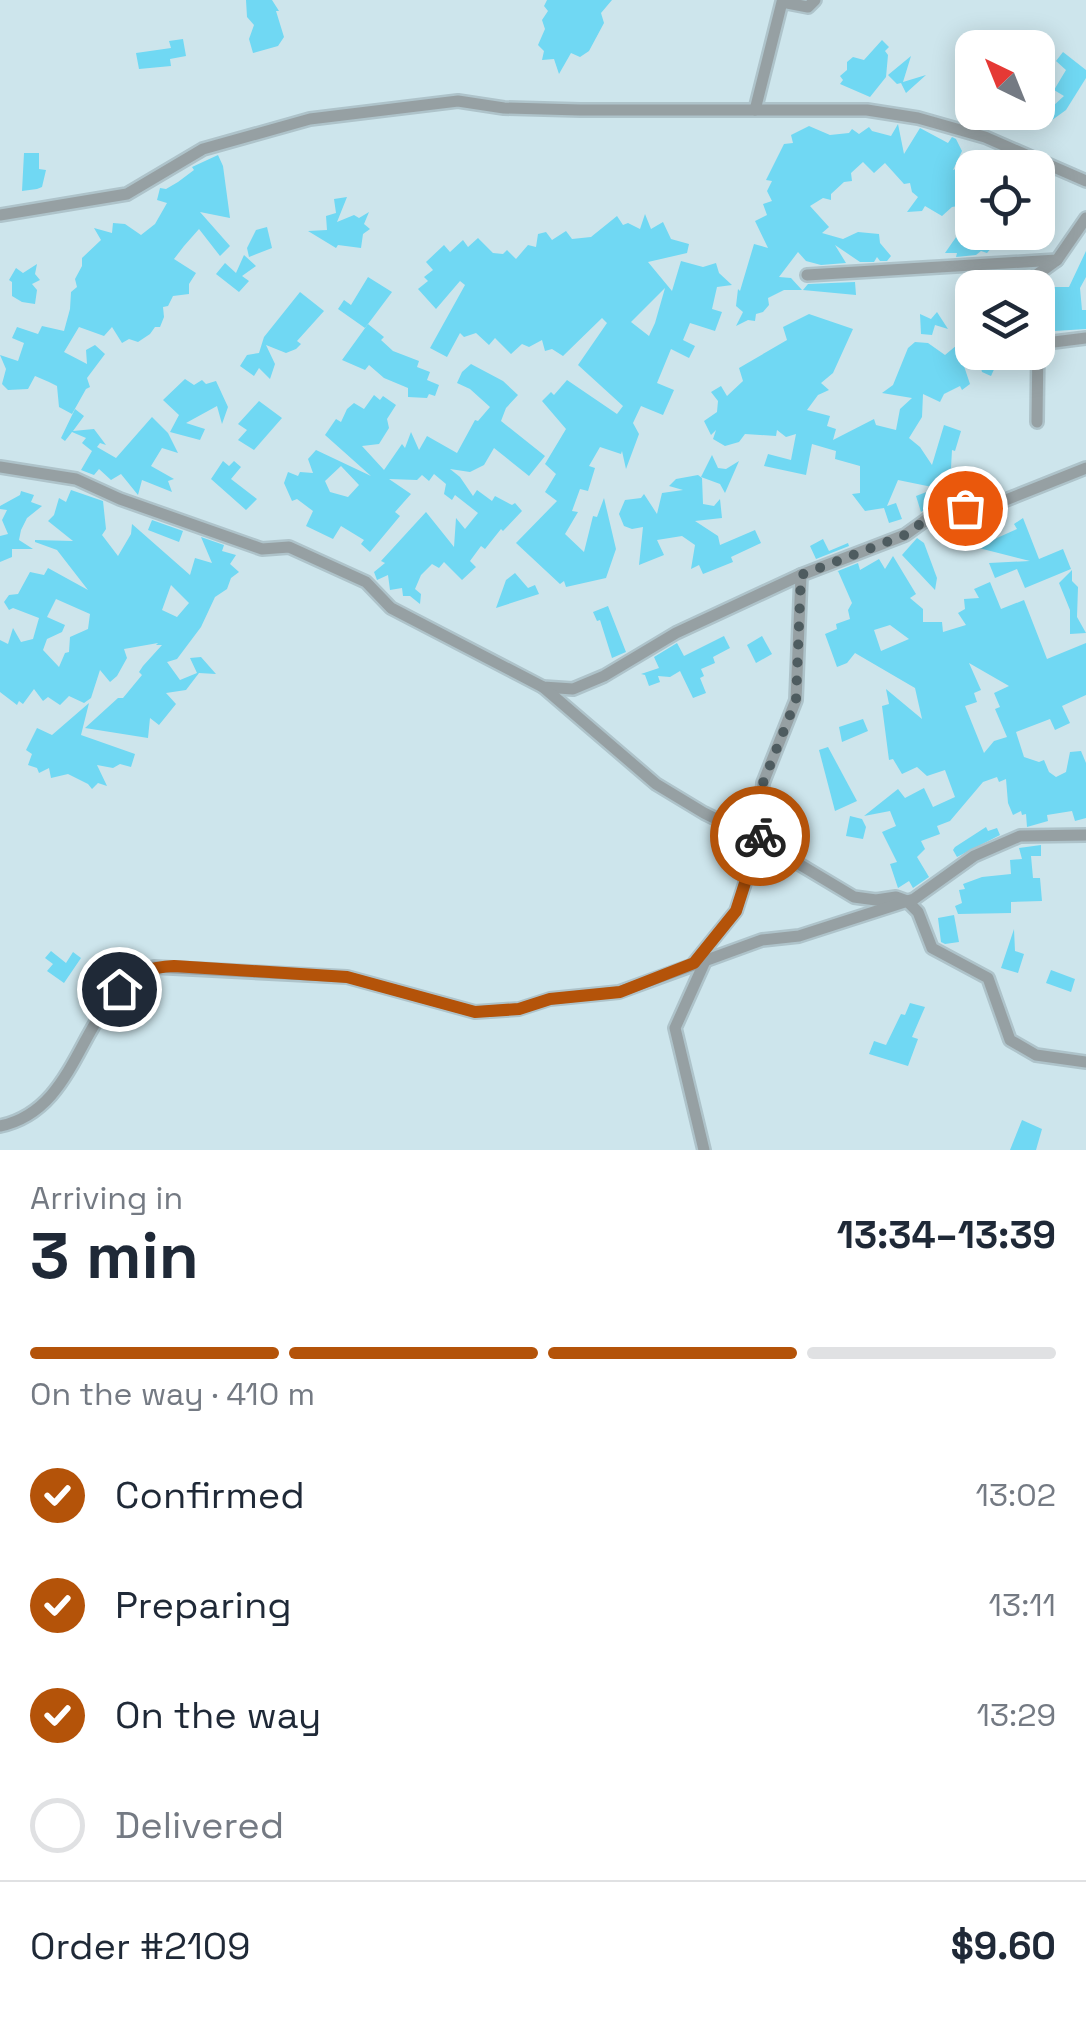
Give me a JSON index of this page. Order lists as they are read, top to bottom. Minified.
{"north":"top left","page":{"heading":["3 min","Arriving in","13:34–13:39"],"panel":["Order #2109","$9.60"],"bar":"On the way · 410 m","list":[["Confirmed","13:02"],["Preparing","13:11"],["On the way","13:29"],"Delivered"]}}
